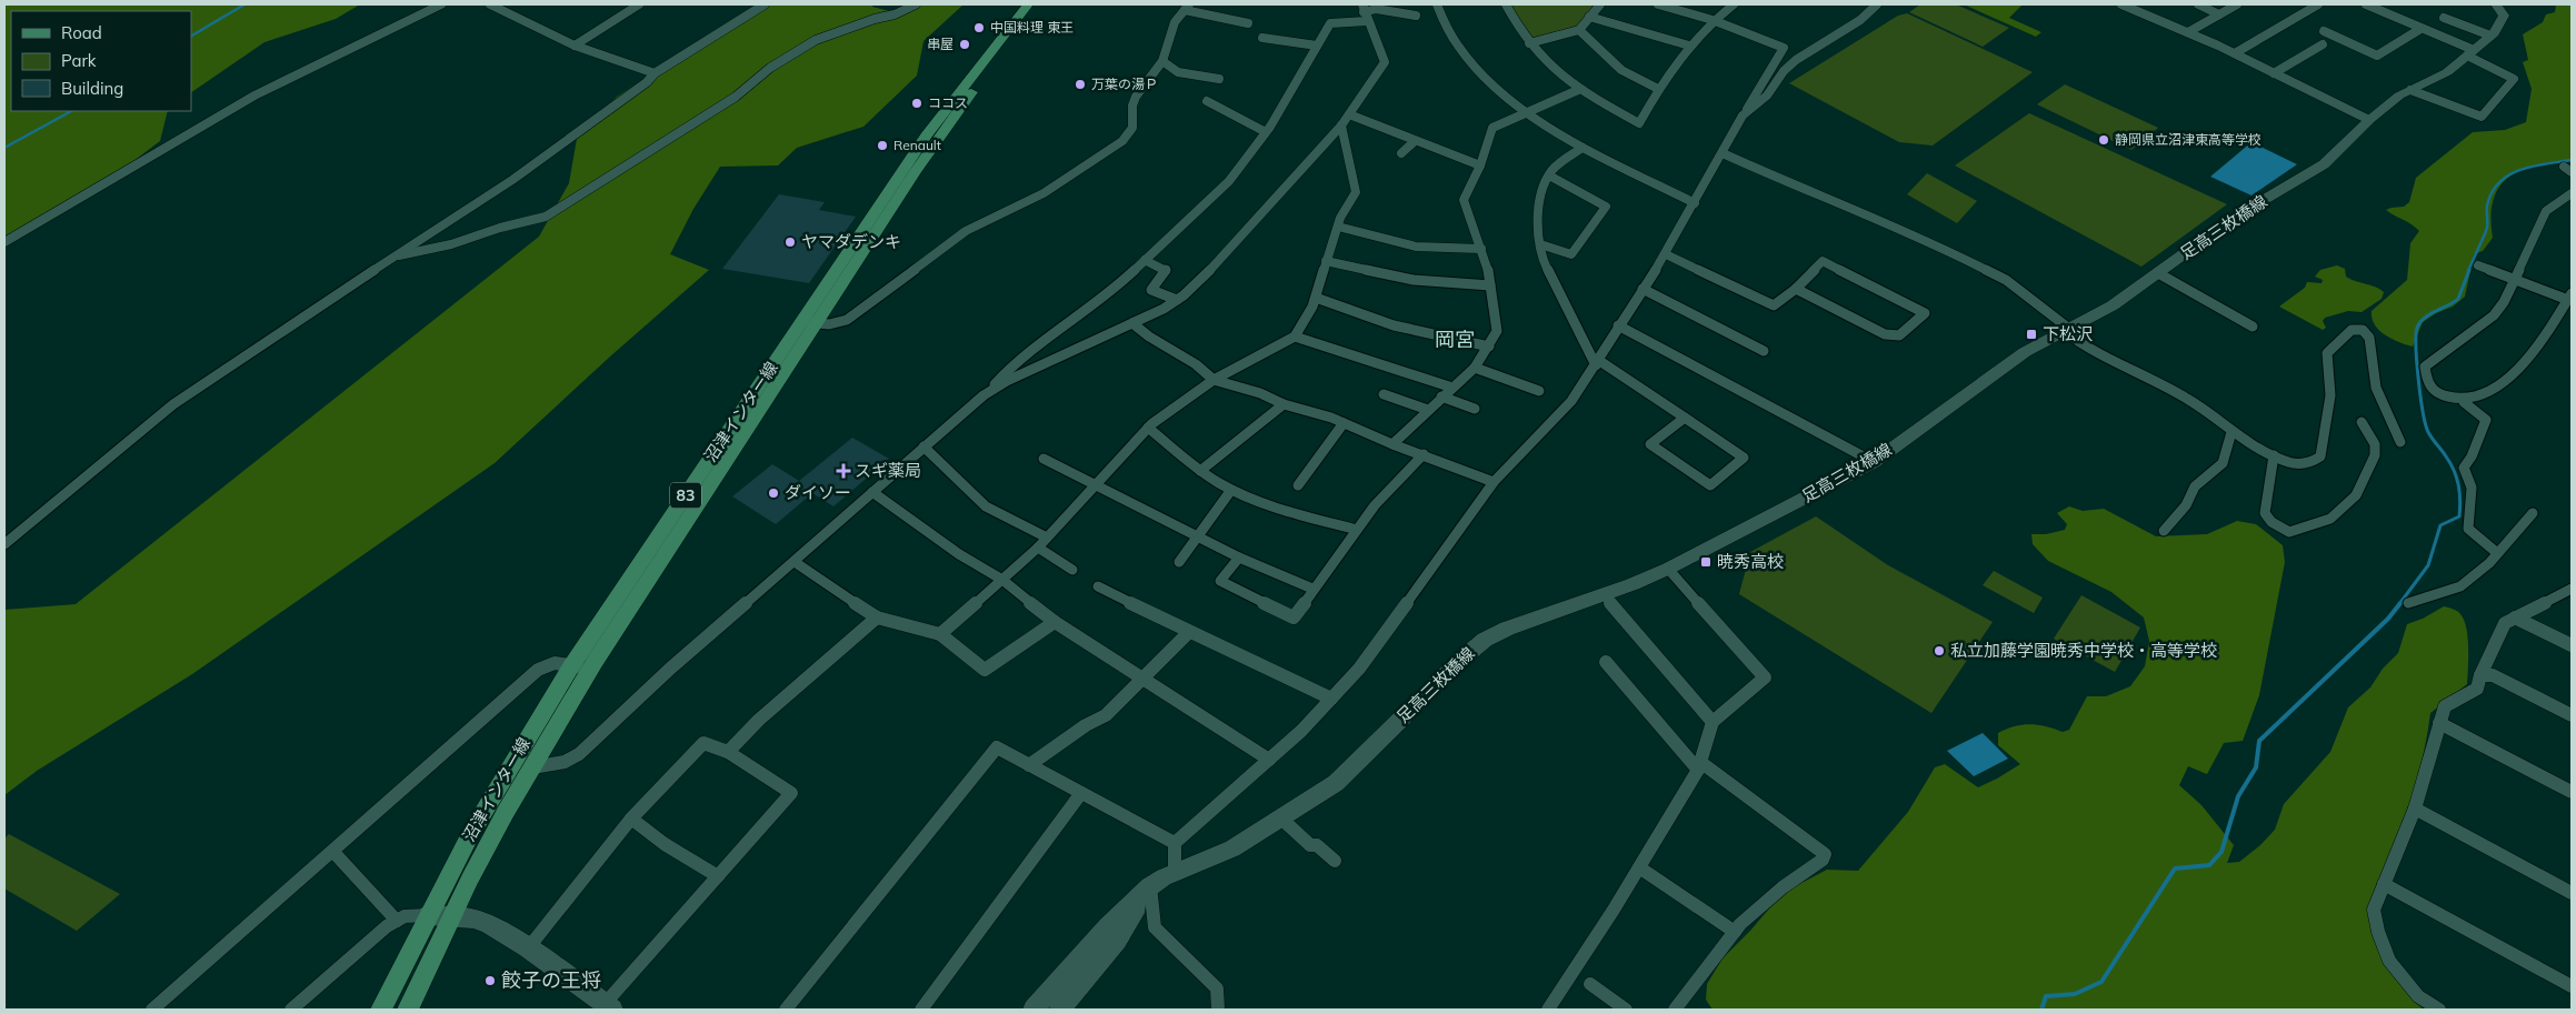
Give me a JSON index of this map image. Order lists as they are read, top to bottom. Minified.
{"streets":{"main road":["足高三枚橋線","沼津インター線","83"]},"districts":["岡宮"],"places":{"other":["中国料理 東王","串屋","万葉の湯Ｐ","ココス","静岡県立沼津東高等学校","Renault","ヤマダデンキ","ダイソー","私立加藤学園暁秀中学校・高等学校","餃子の王将"],"transit":["下松沢","暁秀高校"],"health":["スギ薬局"]},"legend":["Road","Park","Building"]}
